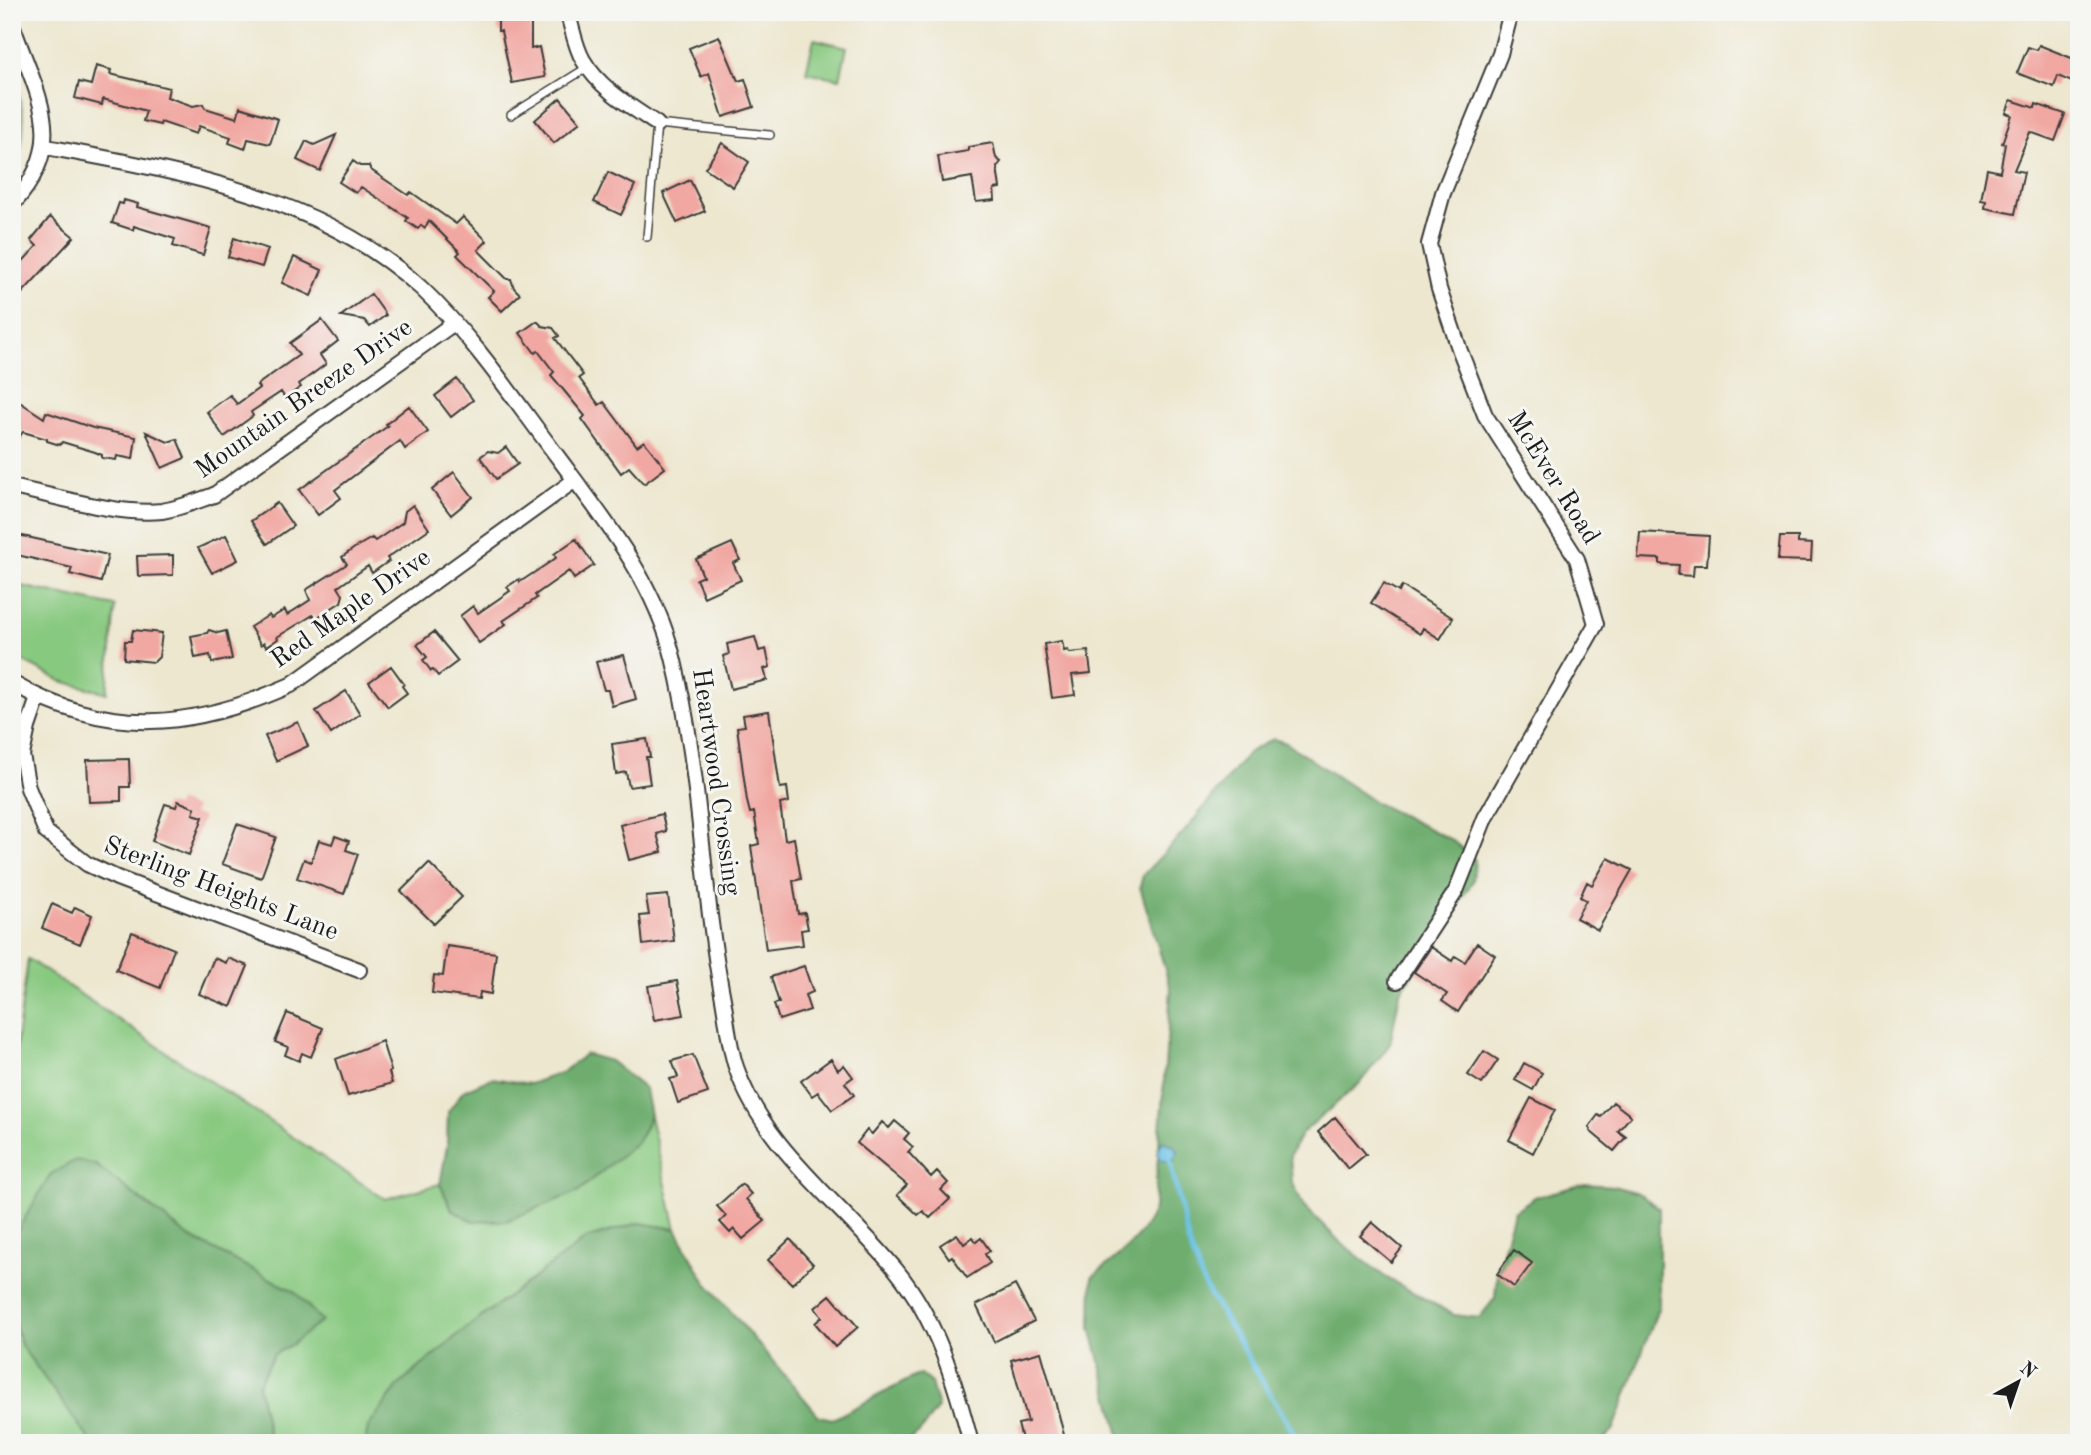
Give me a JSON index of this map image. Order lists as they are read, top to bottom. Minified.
{"streets":{"street":["Mountain Breeze Drive","McEver Road","Red Maple Drive","Heartwood Crossing","Sterling Heights Lane"]},"crossings":[["Mountain Breeze Drive","Heartwood Crossing"],["Red Maple Drive","Heartwood Crossing"],["Red Maple Drive","Sterling Heights Lane"]],"north":"top right"}
